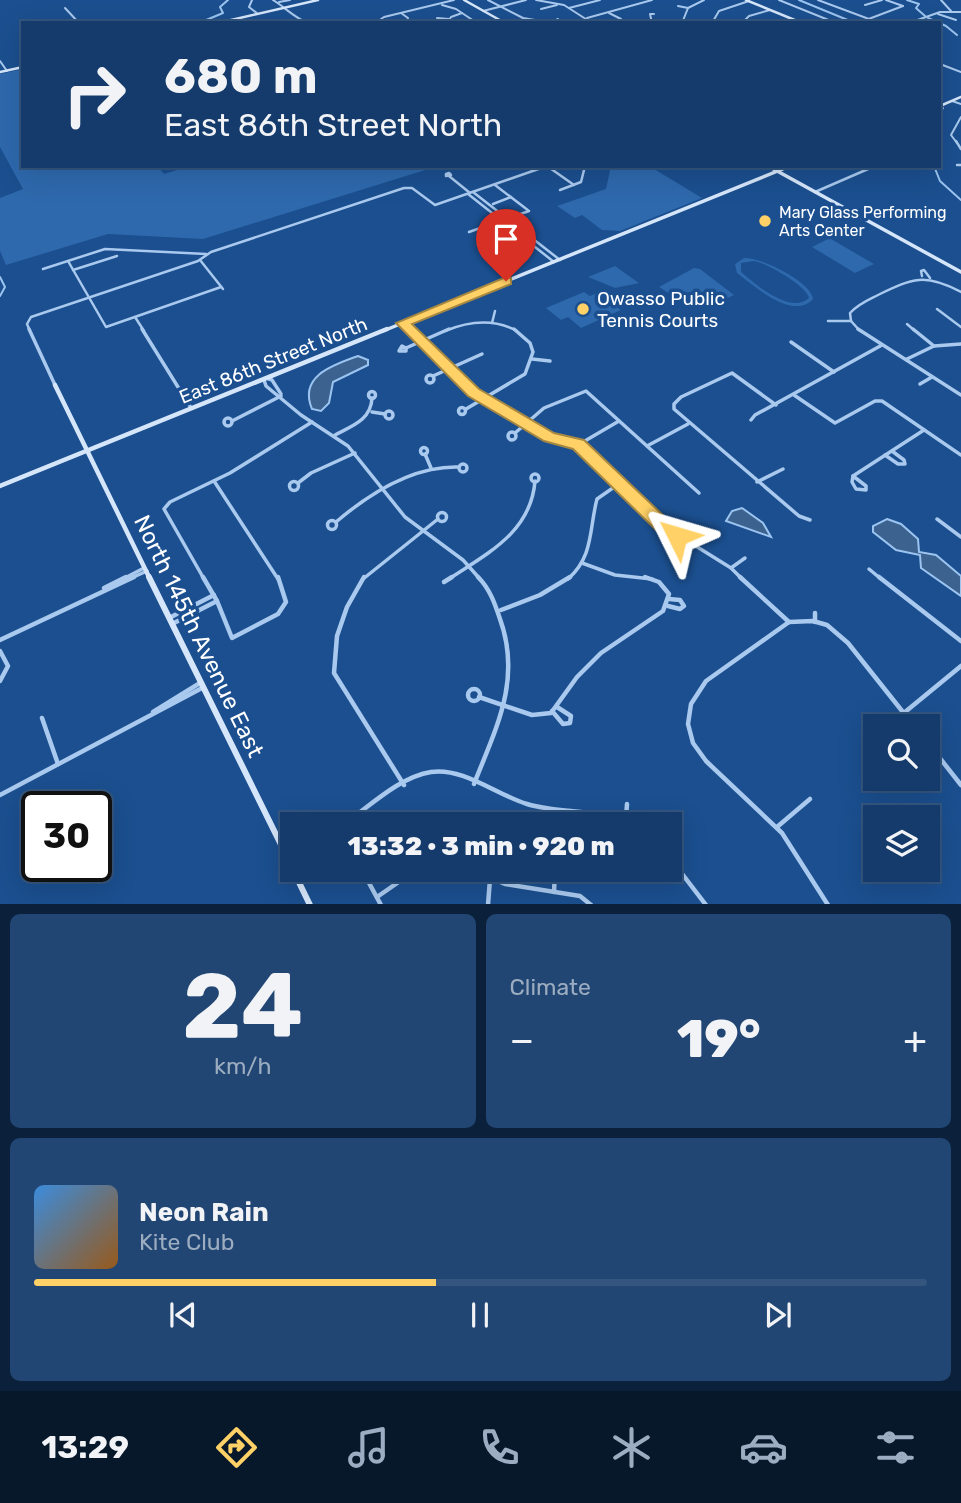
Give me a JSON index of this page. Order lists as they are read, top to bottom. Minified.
{"streets":{"main road":["East 86th Street North","North 145th Avenue East"]},"crossings":[["East 86th Street North","North 145th Avenue East"]],"places":["Mary Glass Performing Arts Center","Owasso Public Tennis Courts"],"page":{"turn":["680 m","East 86th Street North"],"limit":"30","trip":"13:32 · 3 min · 920 m","tile":[["24","km/h"],"Climate"],"heat":["−","19°","+"],"song":["Neon Rain","Kite Club"],"tabs":"13:29"}}
